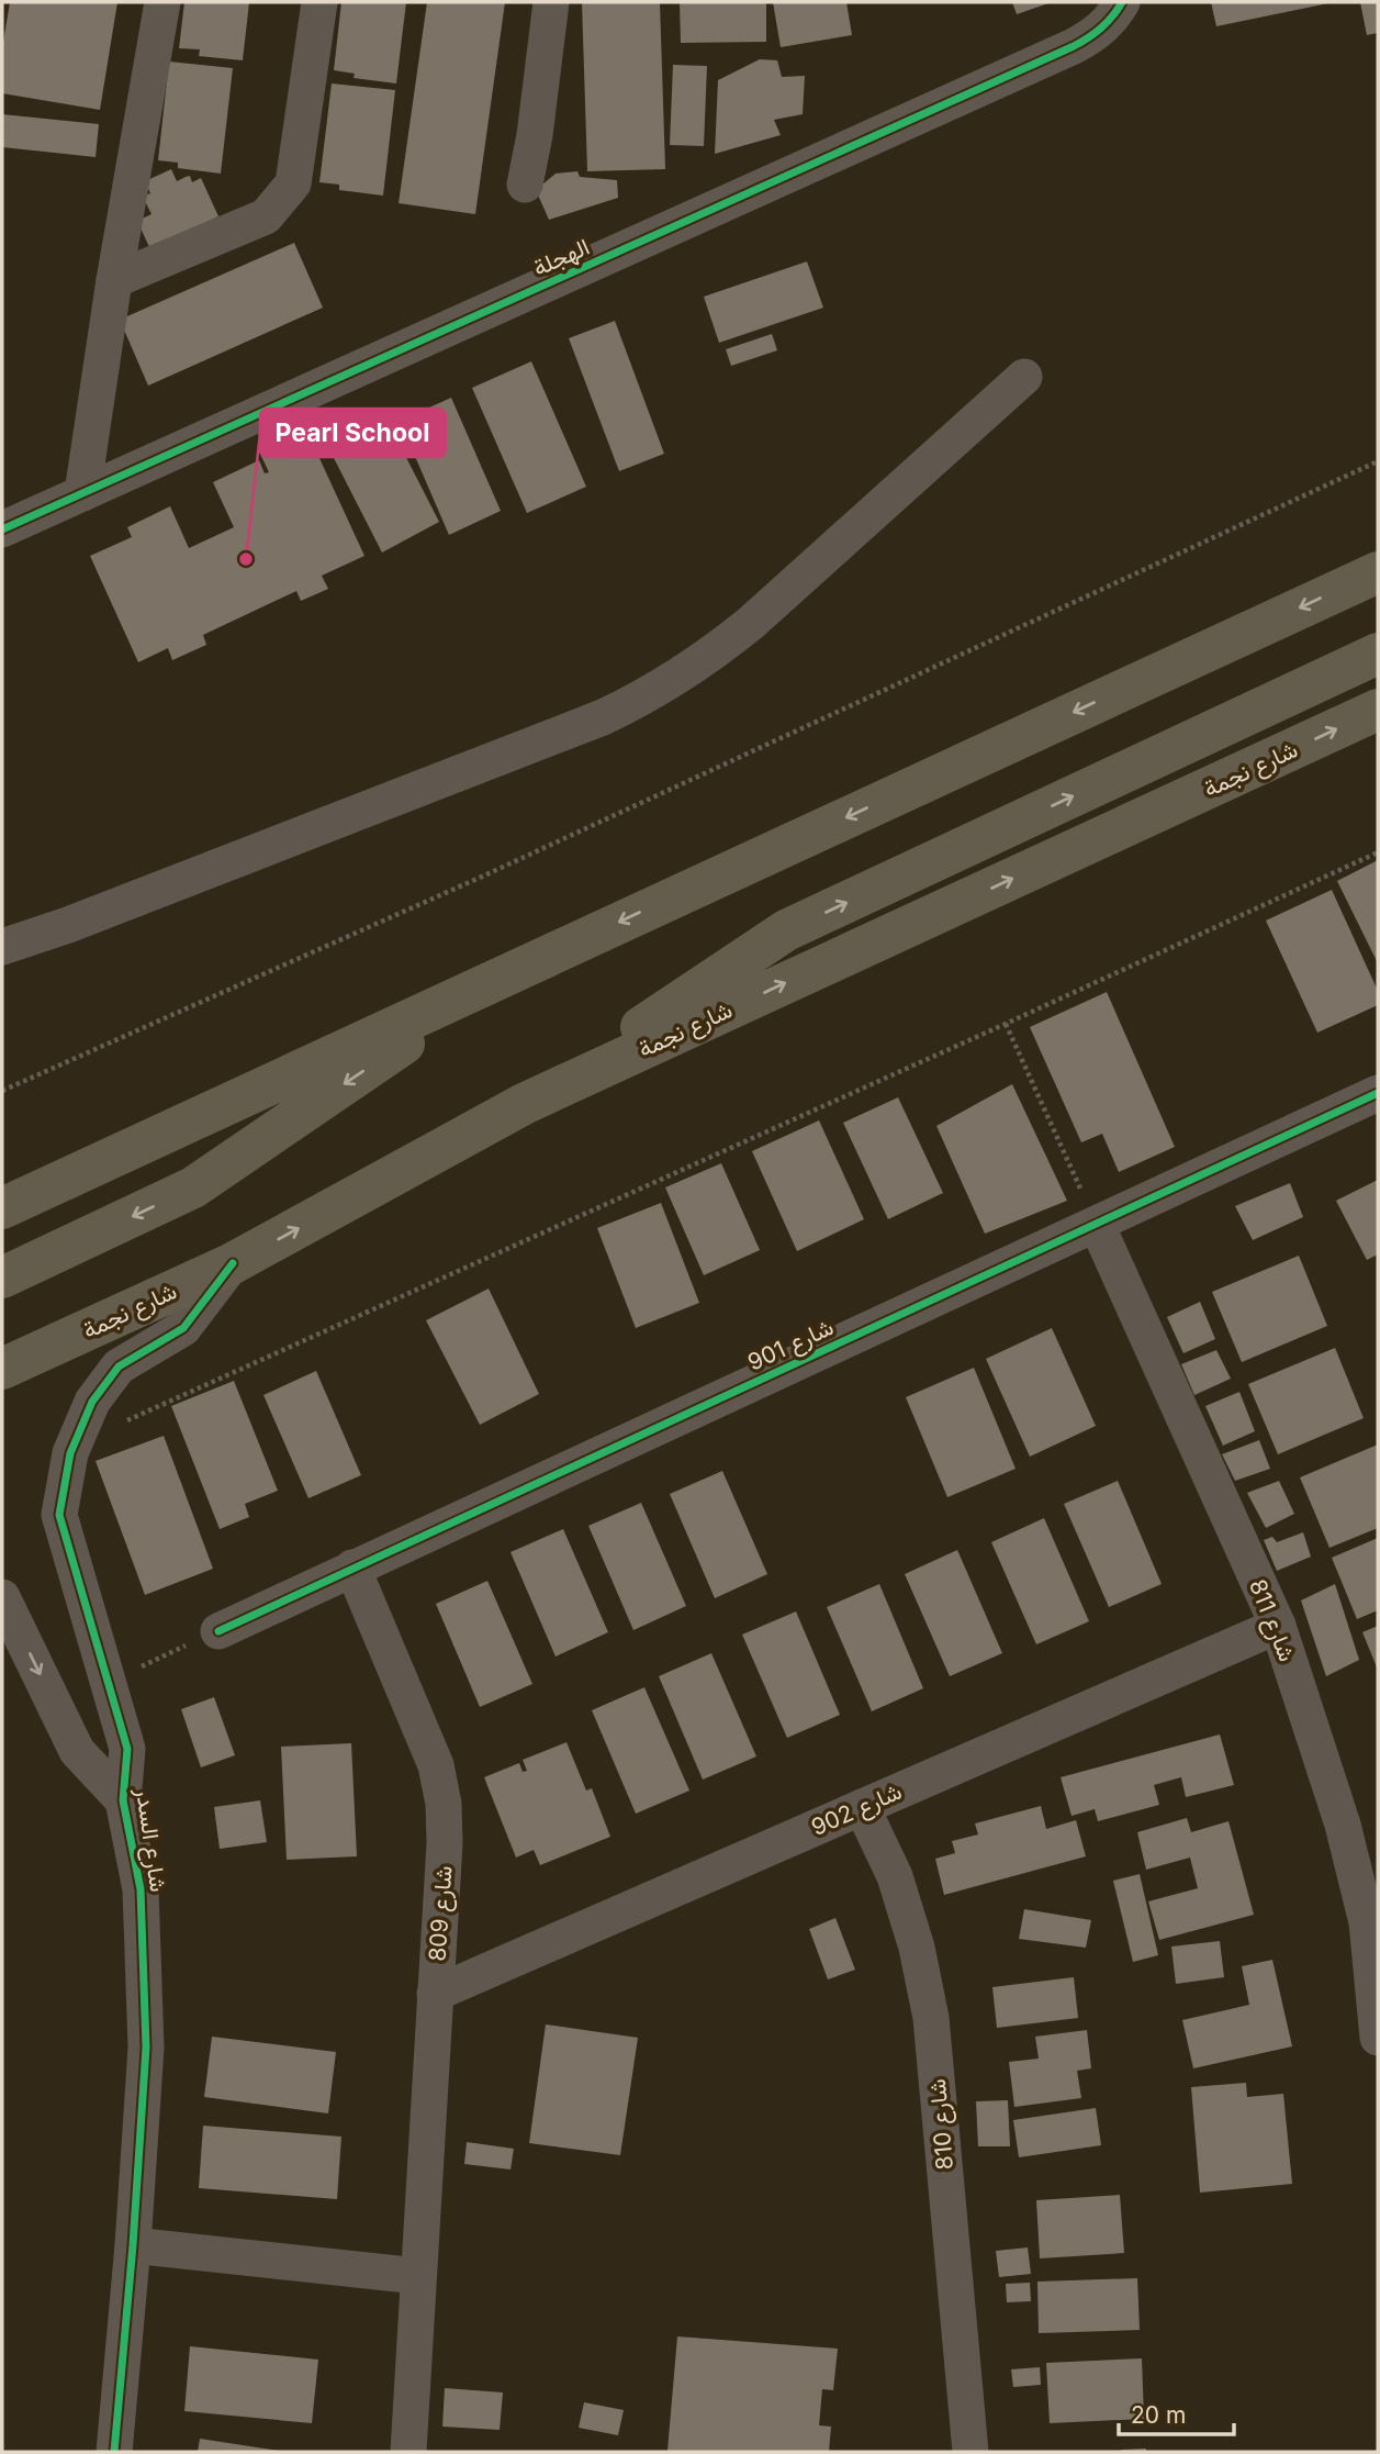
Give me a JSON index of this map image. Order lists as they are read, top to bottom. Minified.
{"streets":{"main road":["شارع نجمة"],"street":["الهجلة","شارع 901","شارع 811","شارع 902","شارع السدر","شارع 809","شارع 810"]},"crossings":[["شارع نجمة","شارع السدر"],["شارع 901","شارع 811"],["شارع 901","شارع 809"],["شارع 811","شارع 902"],["شارع 902","شارع 809"],["شارع 902","شارع 810"]],"places":["Pearl School"],"scale_bar":"20 m"}
